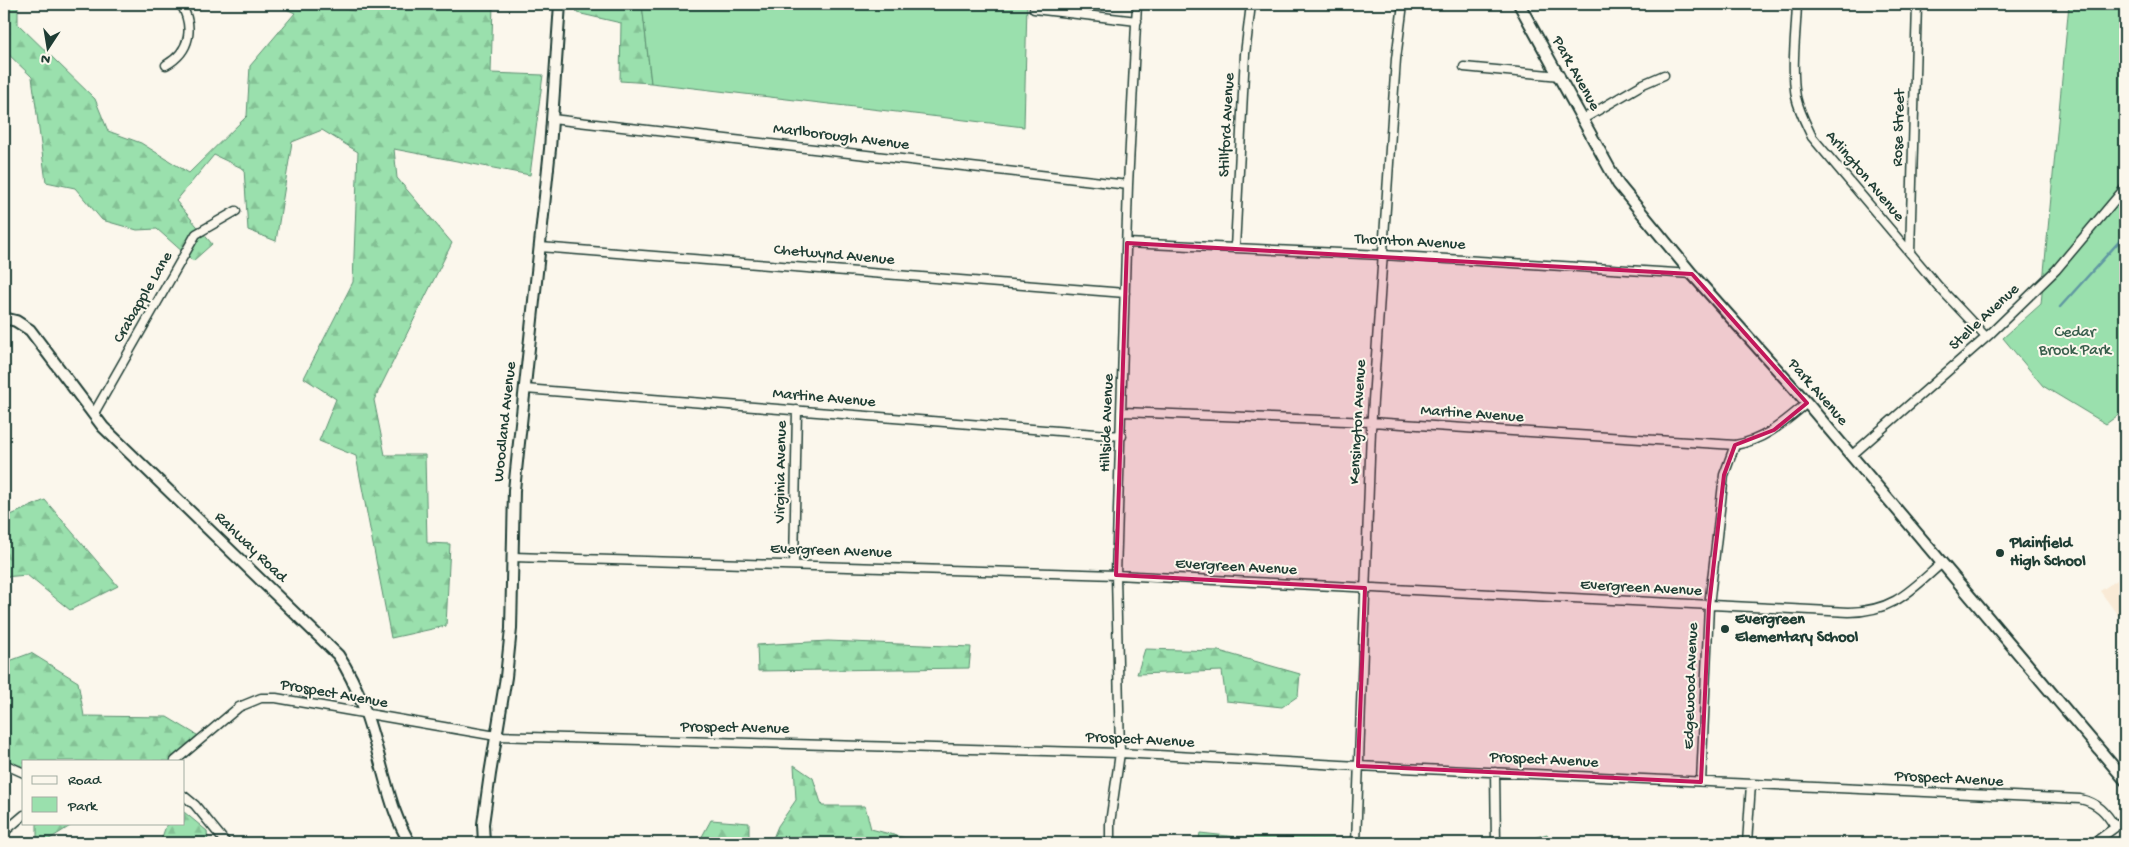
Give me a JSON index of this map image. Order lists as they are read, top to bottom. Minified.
{"streets":{"street":["Park Avenue","Stillford Avenue","Rose Street","Marlborough Avenue","Arlington Avenue","Thornton Avenue","Chetwynd Avenue","Crabapple Lane","Stelle Avenue","Martine Avenue","Woodland Avenue","Kensington Avenue","Hillside Avenue","Virginia Avenue","Rahway Road","Evergreen Avenue","Edgewood Avenue","Prospect Avenue"]},"crossings":[["Park Avenue","Thornton Avenue"],["Park Avenue","Stelle Avenue"],["Park Avenue","Martine Avenue"],["Park Avenue","Evergreen Avenue"],["Stillford Avenue","Thornton Avenue"],["Rose Street","Arlington Avenue"],["Marlborough Avenue","Woodland Avenue"],["Marlborough Avenue","Hillside Avenue"],["Arlington Avenue","Stelle Avenue"],["Thornton Avenue","Kensington Avenue"],["Thornton Avenue","Hillside Avenue"],["Chetwynd Avenue","Woodland Avenue"],["Chetwynd Avenue","Hillside Avenue"],["Crabapple Lane","Rahway Road"],["Martine Avenue","Woodland Avenue"],["Martine Avenue","Kensington Avenue"],["Martine Avenue","Hillside Avenue"],["Martine Avenue","Virginia Avenue"],["Martine Avenue","Edgewood Avenue"],["Woodland Avenue","Evergreen Avenue"],["Woodland Avenue","Prospect Avenue"],["Kensington Avenue","Evergreen Avenue"],["Kensington Avenue","Prospect Avenue"],["Hillside Avenue","Evergreen Avenue"],["Hillside Avenue","Prospect Avenue"],["Virginia Avenue","Evergreen Avenue"],["Rahway Road","Prospect Avenue"],["Evergreen Avenue","Edgewood Avenue"],["Edgewood Avenue","Prospect Avenue"]],"parks":["Cedar Brook Park"],"places":["Plainfield High School","Evergreen Elementary School"],"legend":["Road","Park"],"north":"bottom"}
